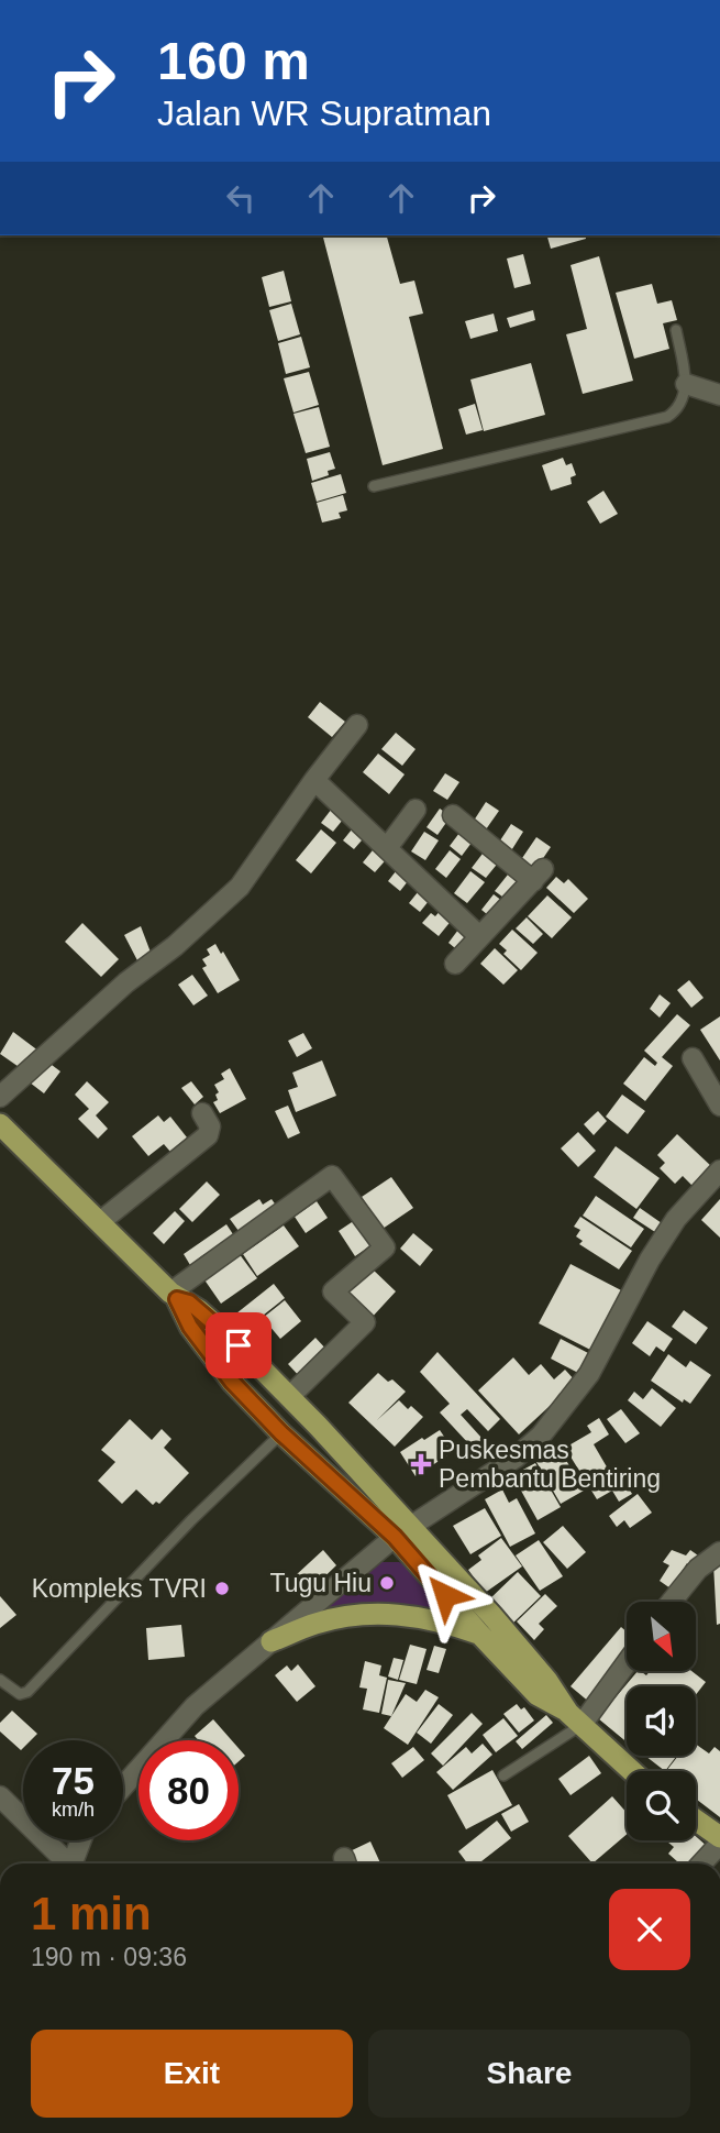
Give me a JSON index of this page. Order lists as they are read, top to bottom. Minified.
{"places":{"health":["Puskesmas Pembantu Bentiring"],"other":["Tugu Hiu","Kompleks TVRI"]},"north":"bottom right","page":{"turn":["160 m","Jalan WR Supratman"],"speed":"75 km/h","limit":"80","heading":["1 min","190 m · 09:36"],"buttons":["Exit","Share"]}}
